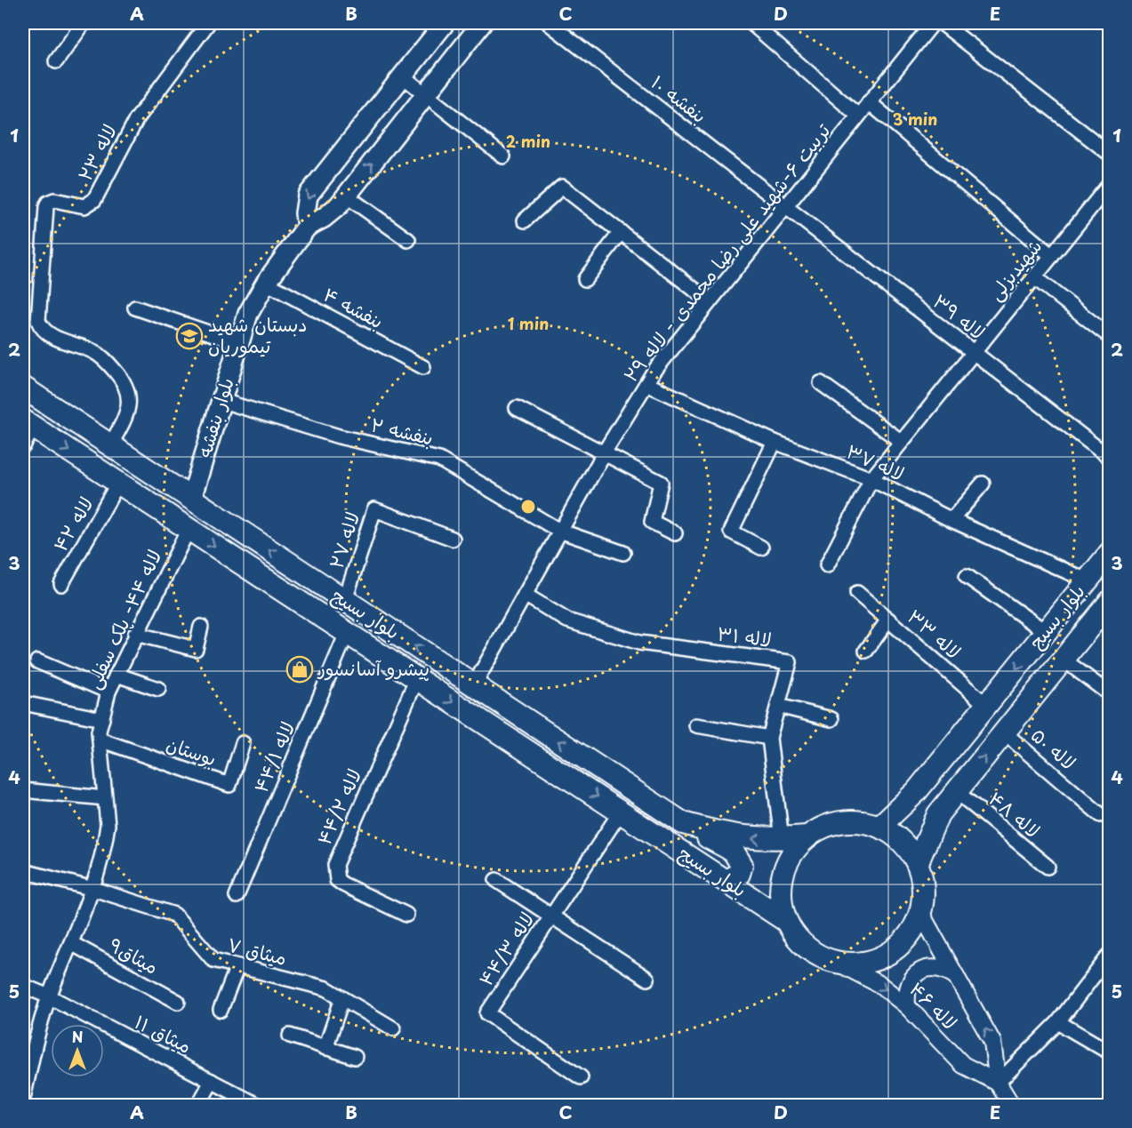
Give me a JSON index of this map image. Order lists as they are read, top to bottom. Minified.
{"streets":{"main road":["بلوار بنفشه","بلوار بسیج"],"street":["بنفشه ۱۰","لاله ۲۳","تربیت ۶-شهید علی رضا محمدی - لاله ۲۹","شهیدبزلی","بنفشه ۴","لاله ۳۹","بنفشه ۲","لاله ۳۷","لاله ۴۲","لاله ۲۷","لاله ۴۴- پلک سفلی","لاله ۳۳","لاله ۳۱","لاله ۵۰","بوستان","لاله ۴۴/۱","لاله ۴۴/۲","لاله ۴۸","لاله ۴۴/۳","میثاق ۷","میثاق۹","لاله ۴۶","میثاق ۱۱"]},"crossings":[["بنفشه ۱۰","تربیت ۶-شهید علی رضا محمدی - لاله ۲۹"],["بنفشه ۱۰","لاله ۳۹"],["لاله ۲۳","بلوار بسیج"],["تربیت ۶-شهید علی رضا محمدی - لاله ۲۹","لاله ۳۹"],["تربیت ۶-شهید علی رضا محمدی - لاله ۲۹","بنفشه ۲"],["تربیت ۶-شهید علی رضا محمدی - لاله ۲۹","لاله ۳۷"],["تربیت ۶-شهید علی رضا محمدی - لاله ۲۹","بلوار بسیج"],["تربیت ۶-شهید علی رضا محمدی - لاله ۲۹","لاله ۳۱"],["شهیدبزلی","لاله ۳۹"],["شهیدبزلی","لاله ۳۷"],["بنفشه ۴","بلوار بنفشه"],["بلوار بنفشه","بنفشه ۲"],["بلوار بنفشه","بلوار بسیج"],["لاله ۳۷","بلوار بسیج"],["لاله ۴۲","بلوار بسیج"],["لاله ۲۷","بلوار بسیج"],["بلوار بسیج","لاله ۴۴- پلک سفلی"],["بلوار بسیج","لاله ۳۳"],["بلوار بسیج","لاله ۳۱"],["بلوار بسیج","لاله ۵۰"],["بلوار بسیج","لاله ۴۴/۱"],["بلوار بسیج","لاله ۴۴/۲"],["بلوار بسیج","لاله ۴۸"],["بلوار بسیج","لاله ۴۴/۳"],["بلوار بسیج","لاله ۴۶"],["لاله ۴۴- پلک سفلی","بوستان"],["لاله ۴۴- پلک سفلی","میثاق ۷"],["لاله ۴۴- پلک سفلی","میثاق۹"],["لاله ۴۴- پلک سفلی","میثاق ۱۱"]],"one_way":["لاله ۴۶"],"places":{"school or university":["دبستان شهید تیموریان"],"shop":["پیشرو آسانسور"]},"north":"top","grid":{"columns":["A","B","C","D","E"],"rows":["1","2","3","4","5"]},"rings":["3 min","2 min","1 min"]}
